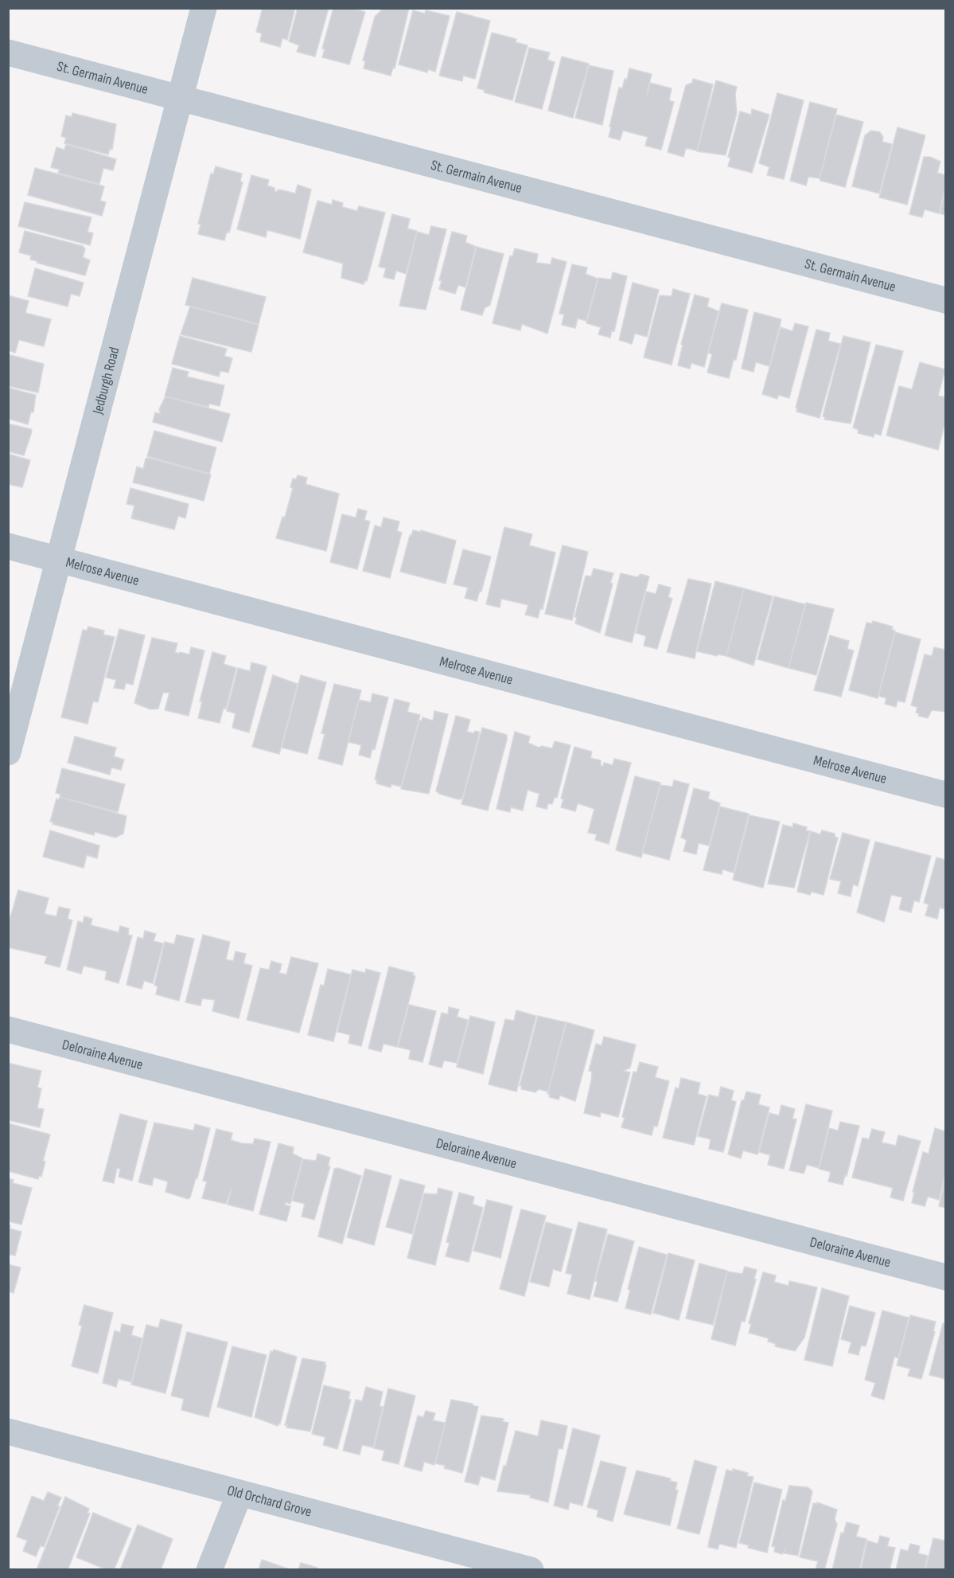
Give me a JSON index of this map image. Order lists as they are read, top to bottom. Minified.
{"streets":{"street":["St. Germain Avenue","Jedburgh Road","Melrose Avenue","Deloraine Avenue","Old Orchard Grove"]},"crossings":[["St. Germain Avenue","Jedburgh Road"],["Jedburgh Road","Melrose Avenue"]]}
